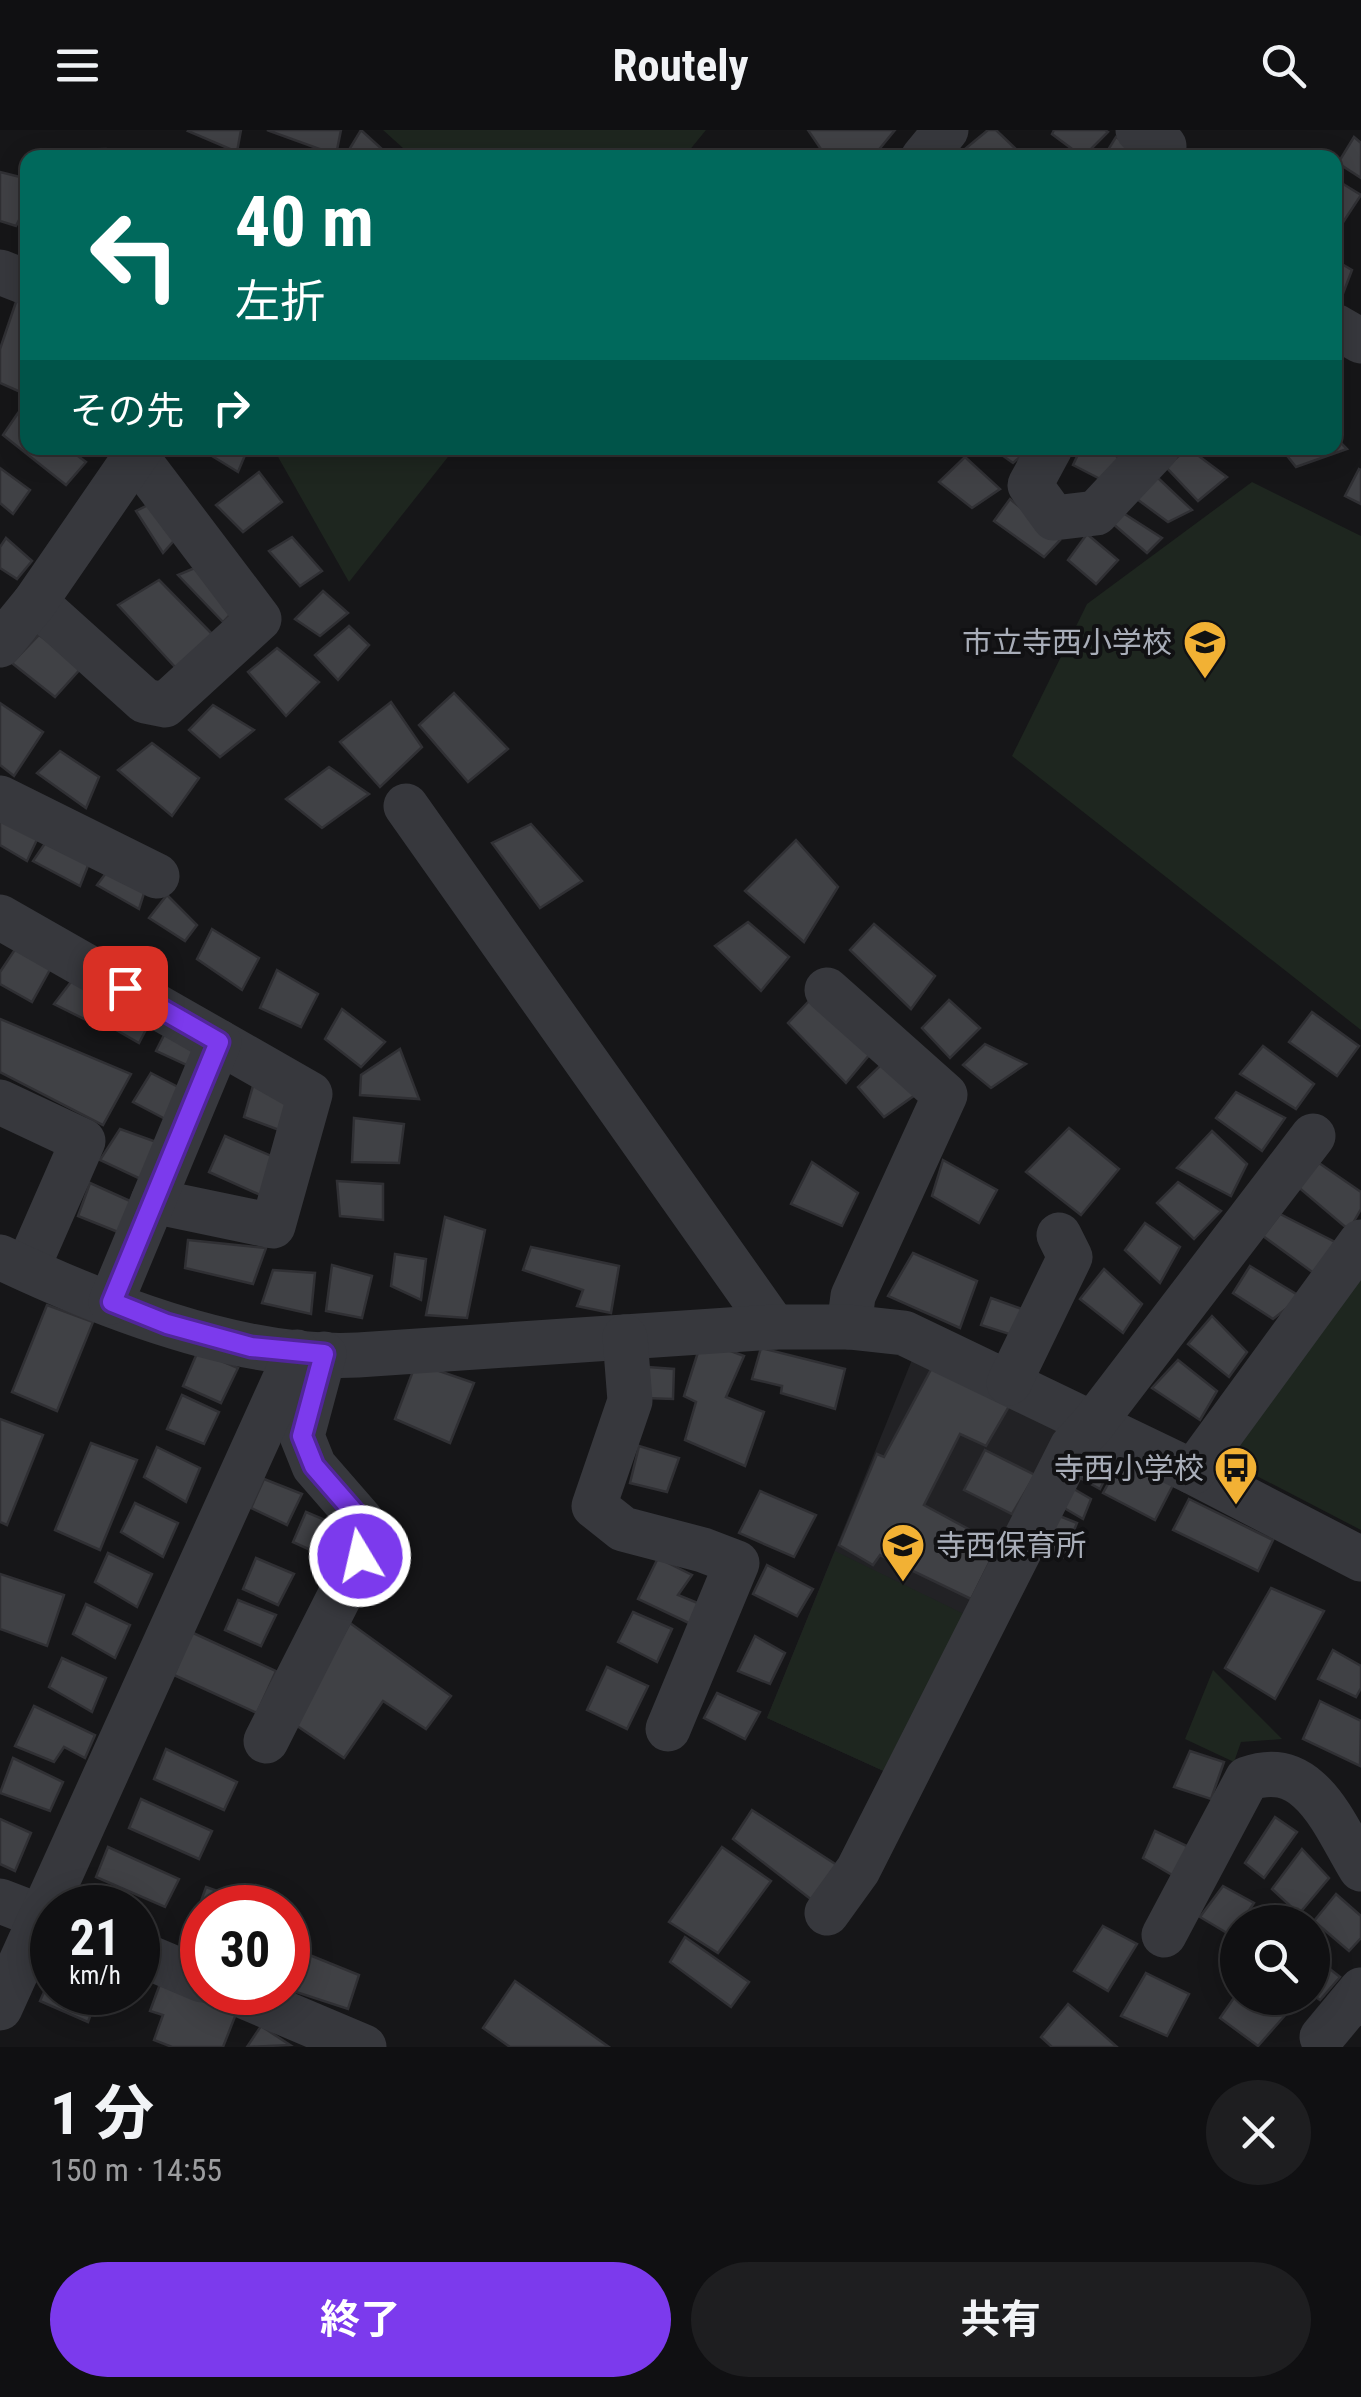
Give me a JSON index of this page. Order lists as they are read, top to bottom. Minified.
{"places":{"school or university":["市立寺西小学校","寺西保育所"],"bus stop":["寺西小学校"]},"page":{"header":"Routely","turn":["40 m","左折"],"then":"その先","speed":"21 km/h","limit":"30","heading":["1 分","150 m · 14:55"],"buttons":["終了","共有"]}}
